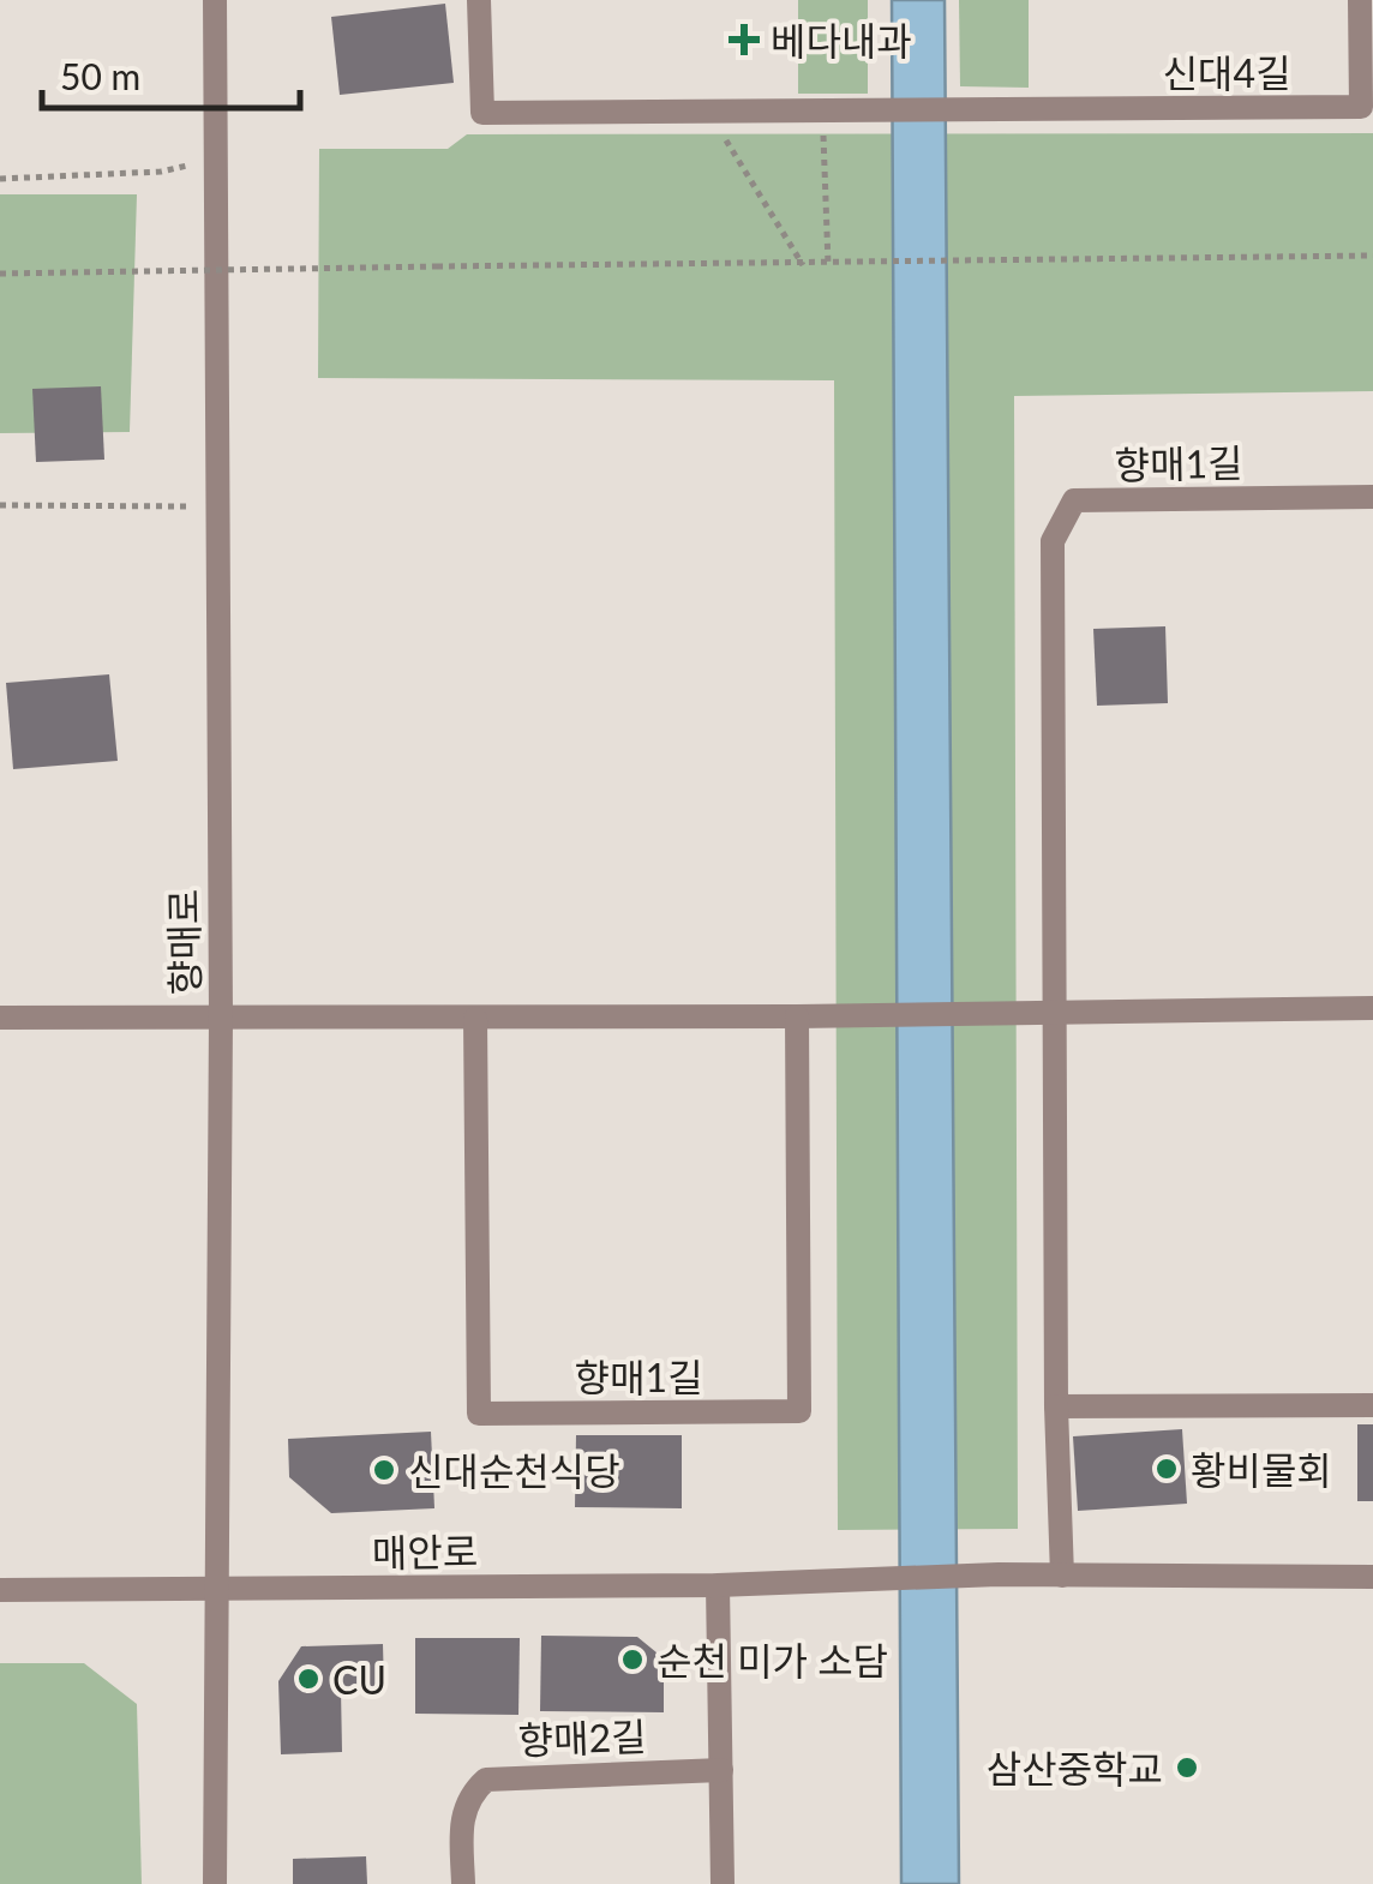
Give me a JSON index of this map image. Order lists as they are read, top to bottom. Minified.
{"streets":{"street":["신대4길","향매1길","향매로","매안로","향매2길"]},"crossings":[["향매1길","매안로"],["향매로","매안로"]],"places":{"health":["베다내과"],"other":["황비물회","신대순천식당","순천 미가 소담","CU","삼산중학교"]},"scale_bar":"50 m"}
